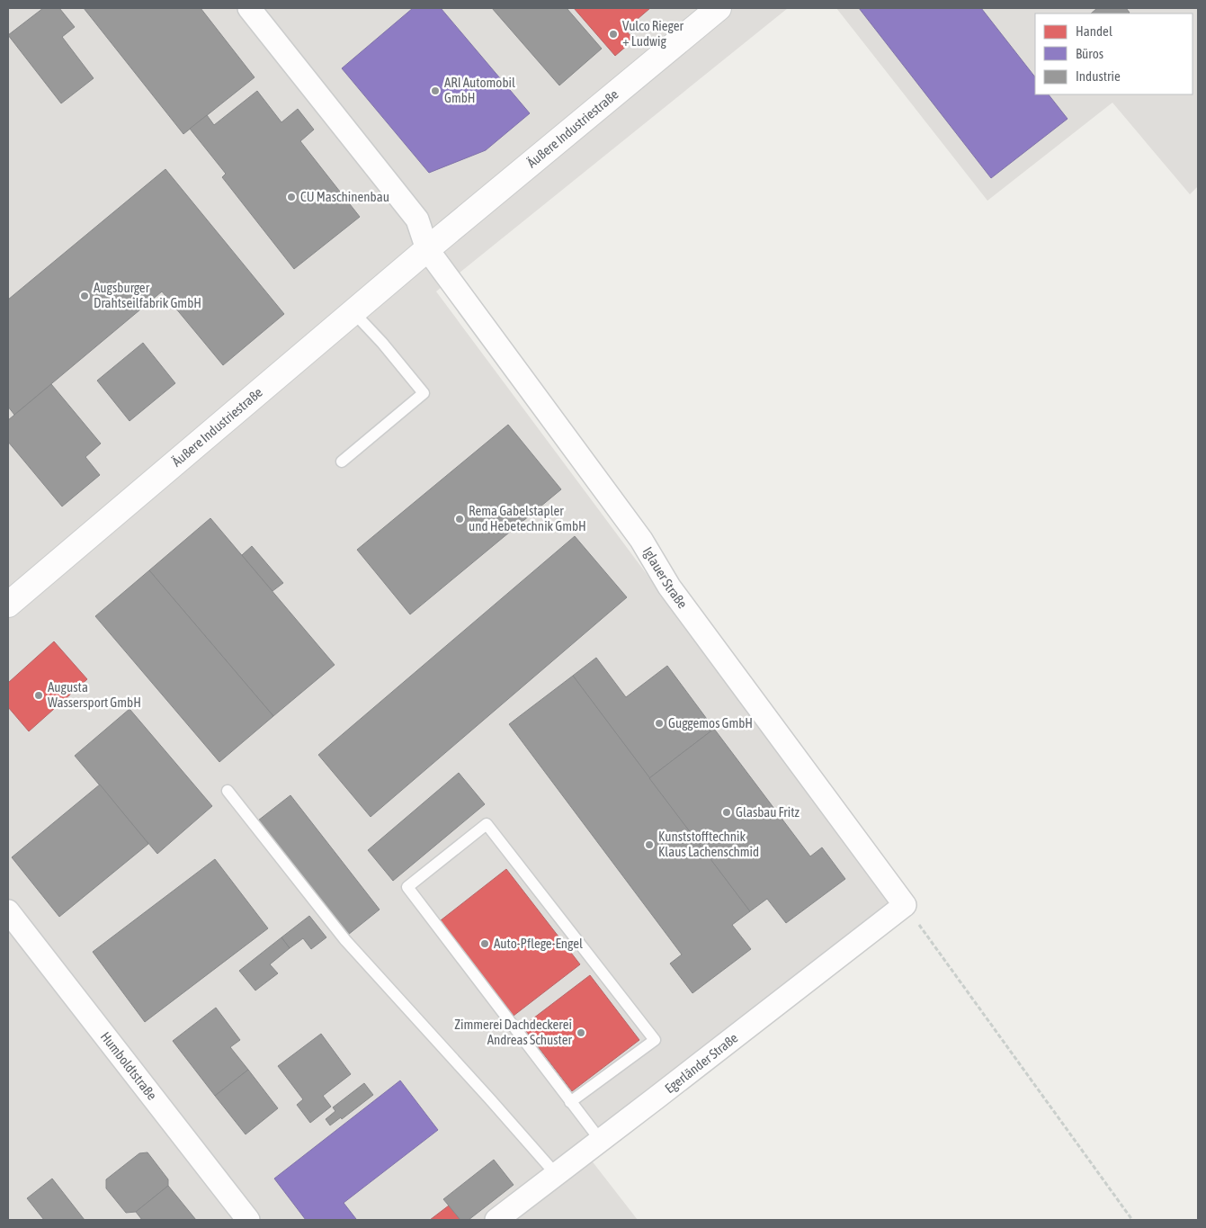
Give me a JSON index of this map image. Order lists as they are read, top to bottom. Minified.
{"streets":{"street":["Äußere Industriestraße","Iglauer Straße","Egerländer Straße","Humboldtstraße"]},"crossings":[["Äußere Industriestraße","Iglauer Straße"],["Iglauer Straße","Egerländer Straße"]],"places":["Vulco Rieger + Ludwig","ARI Automobil GmbH","CU Maschinenbau","Augsburger Drahtseilfabrik GmbH","Rema Gabelstapler und Hebetechnik GmbH","Augusta Wassersport GmbH","Guggemos GmbH","Glasbau Fritz","Kunststofftechnik Klaus Lachenschmid","Auto-Pflege-Engel","Zimmerei Dachdeckerei Andreas Schuster"],"legend":["Handel","Büros","Industrie"]}
